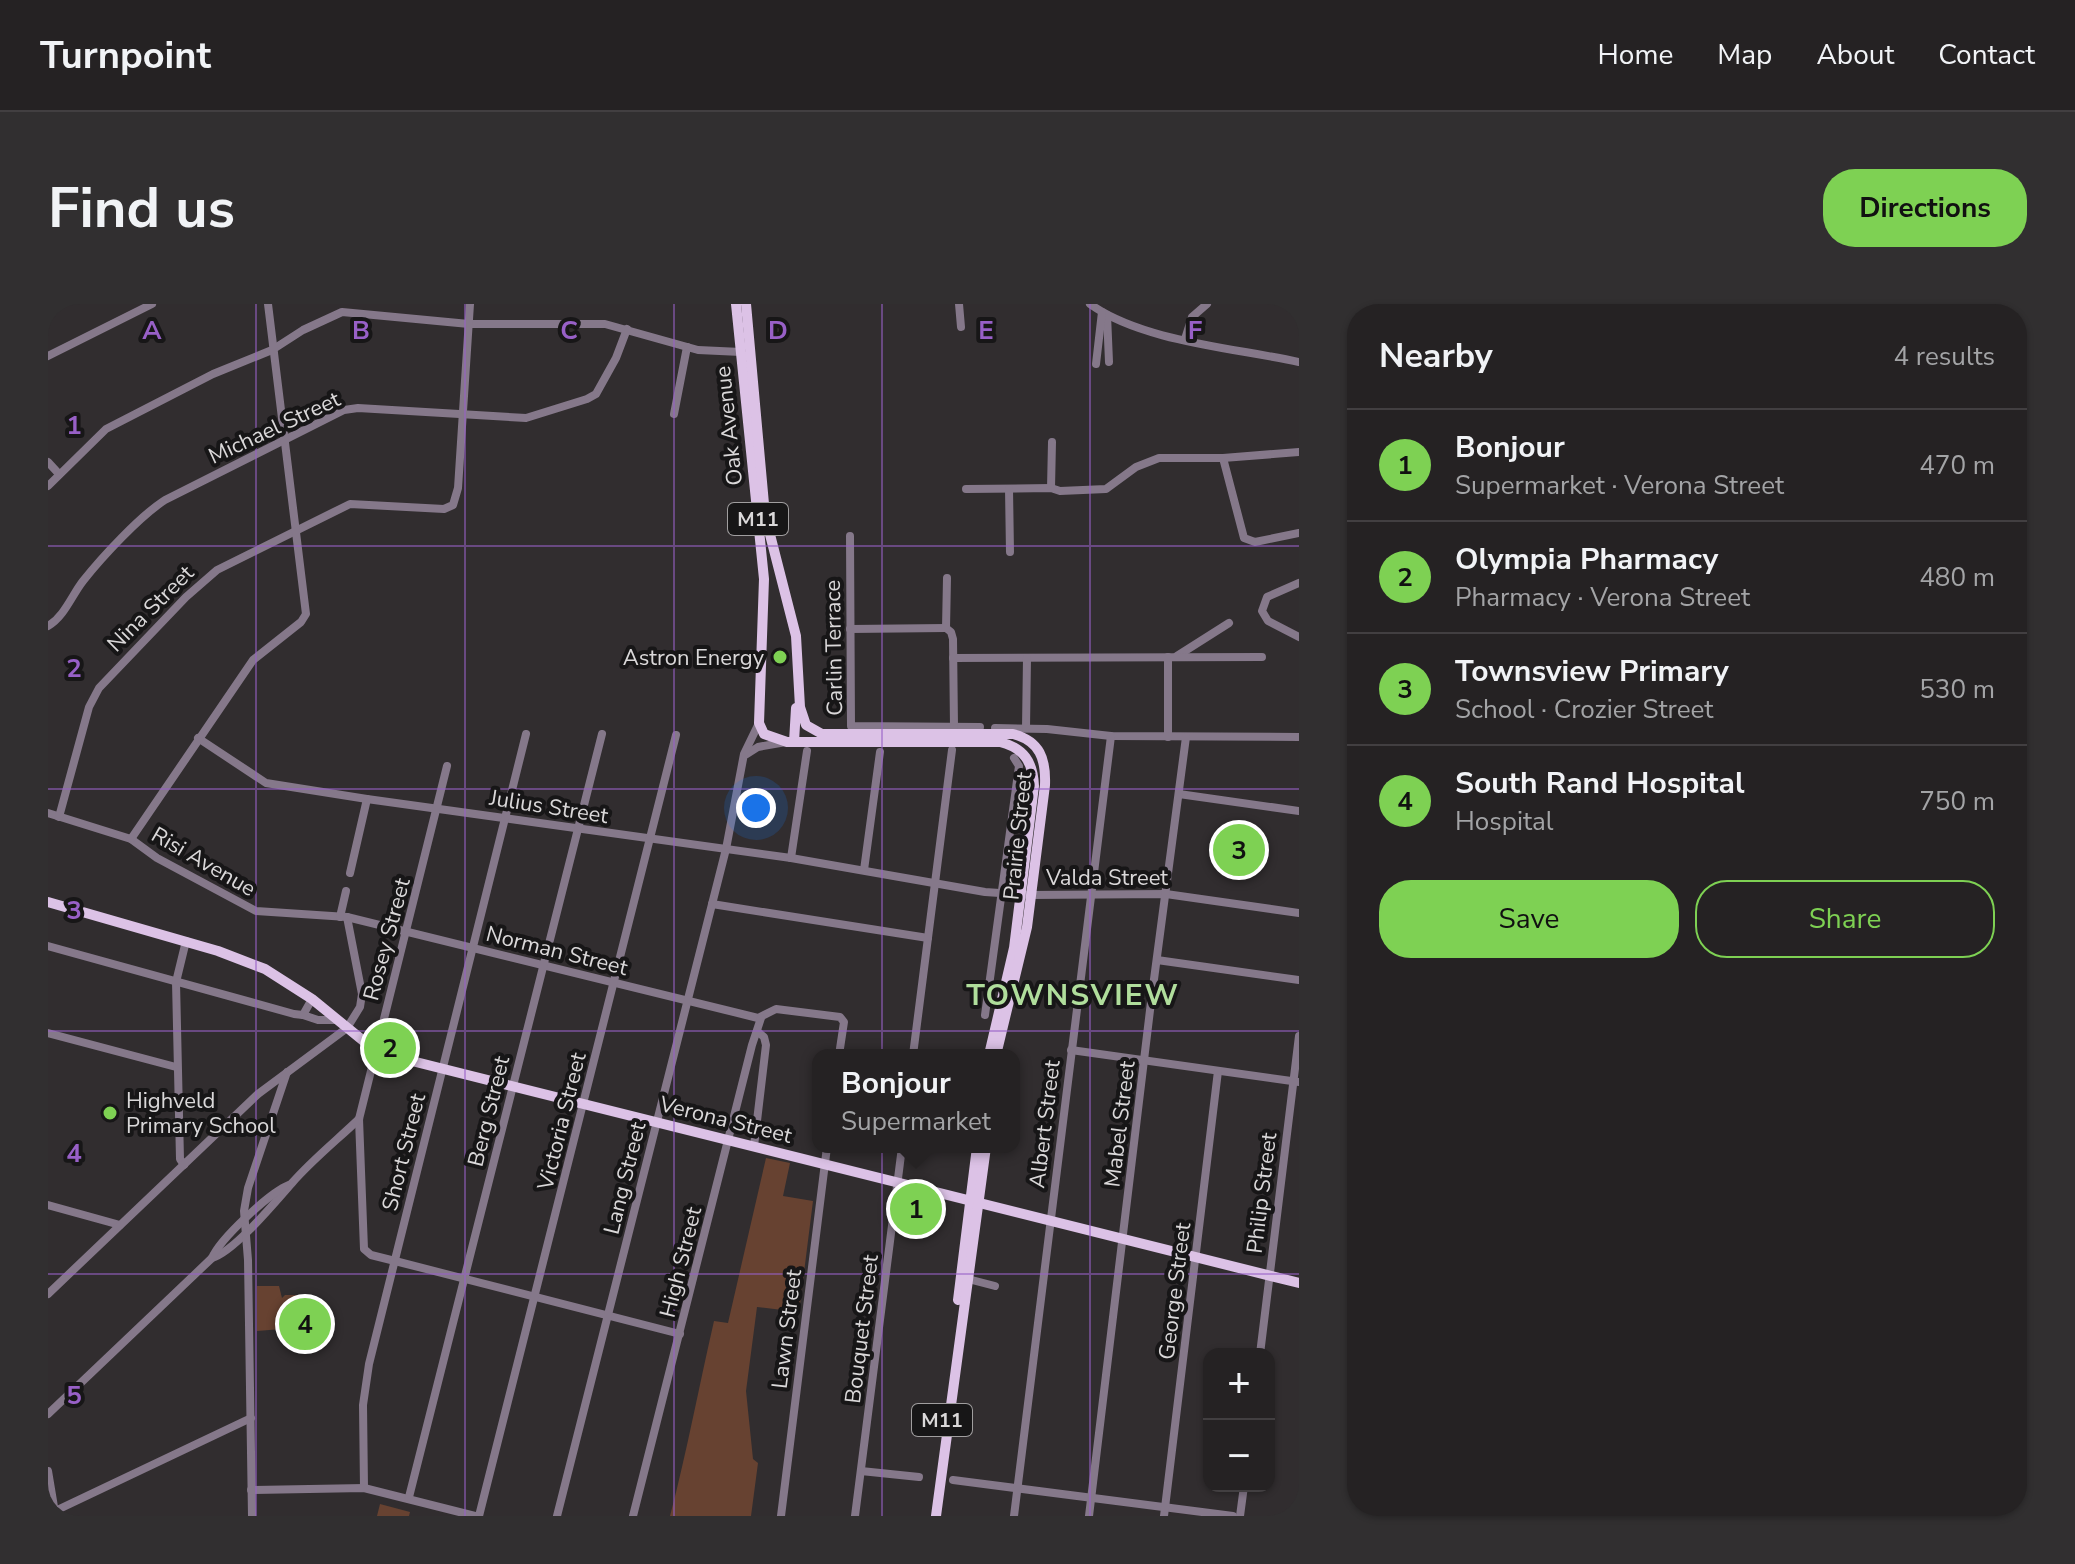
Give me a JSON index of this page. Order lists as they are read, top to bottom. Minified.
{"streets":{"main road":["Oak Avenue","M11","Prairie Street","Verona Street"],"street":["Michael Street","Nina Street","Carlin Terrace","Julius Street","Risi Avenue","Valda Street","Rosey Street","Norman Street","Berg Street","Victoria Street","Albert Street","Mabel Street","Short Street","Lang Street","Philip Street","High Street","George Street","Lawn Street","Bouquet Street"]},"crossings":[["Oak Avenue","Prairie Street"],["Oak Avenue","Lang Street"],["Michael Street","Nina Street"],["M11","Verona Street"],["Nina Street","Risi Avenue"],["Julius Street","Valda Street"],["Julius Street","Rosey Street"],["Julius Street","Berg Street"],["Julius Street","Victoria Street"],["Julius Street","Short Street"],["Julius Street","Lang Street"],["Prairie Street","Valda Street"],["Risi Avenue","Norman Street"],["Valda Street","Albert Street"],["Valda Street","Mabel Street"],["Valda Street","Lang Street"],["Rosey Street","Norman Street"],["Rosey Street","Verona Street"],["Rosey Street","Short Street"],["Norman Street","Berg Street"],["Norman Street","Victoria Street"],["Norman Street","Short Street"],["Norman Street","Lang Street"],["Norman Street","High Street"],["Berg Street","Verona Street"],["Verona Street","Victoria Street"],["Verona Street","Albert Street"],["Verona Street","Mabel Street"],["Verona Street","Short Street"],["Verona Street","Lang Street"],["Verona Street","Philip Street"],["Verona Street","High Street"],["Verona Street","George Street"],["Verona Street","Lawn Street"],["Verona Street","Bouquet Street"]],"districts":["TOWNSVIEW"],"places":["Astron Energy","Highveld Primary School"],"page":{"header":"Turnpoint","nav":["Home","Map","About","Contact"],"buttons":["Directions",["Save","Share"]],"title":"Find us","heading":["Nearby","4 results"],"list":[{"mark":"1","name":"Bonjour","note":"Supermarket · Verona Street","value":"470 m"},{"mark":"2","name":"Olympia Pharmacy","note":"Pharmacy · Verona Street","value":"480 m"},{"mark":"3","name":"Townsview Primary","note":"School · Crozier Street","value":"530 m"},{"mark":"4","name":"South Rand Hospital","note":"Hospital","value":"750 m"}],"pins":["3","2","1","4"],"popup":["Bonjour","Supermarket"],"map_buttons":["+","−"]},"grid":{"columns":["A","B","C","D","E","F"],"rows":["1","2","3","4","5"]}}
